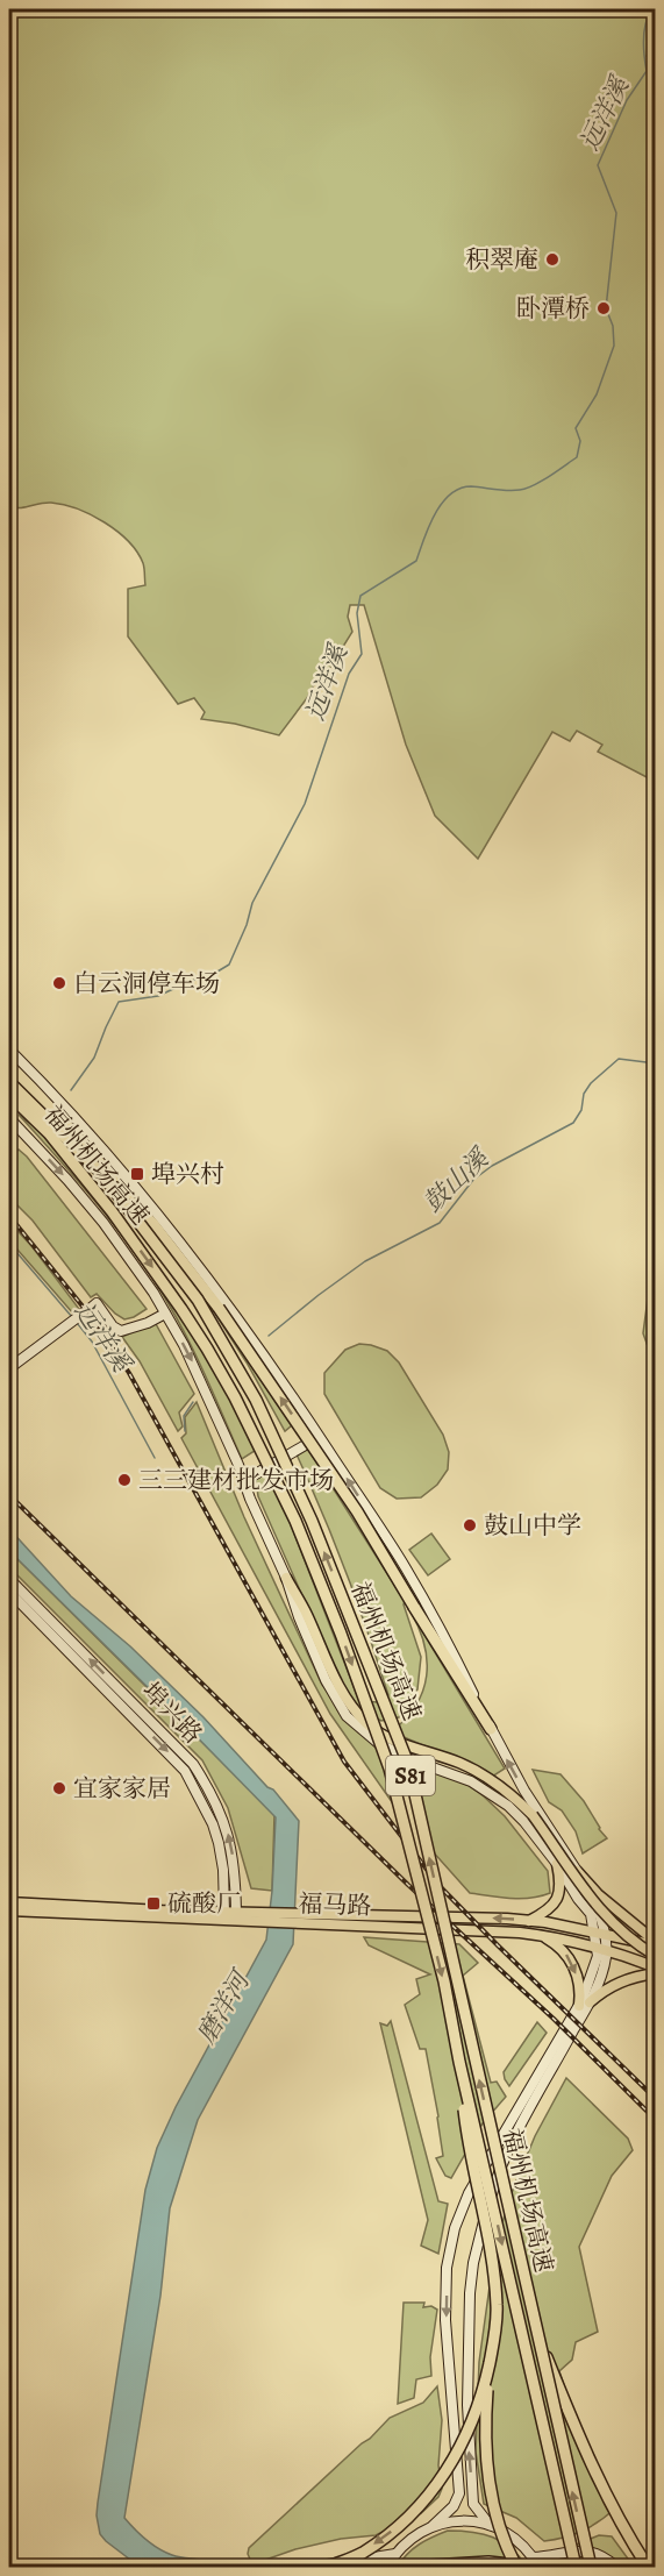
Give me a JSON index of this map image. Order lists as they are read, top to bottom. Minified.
{"streets":{"highway":["福州机场高速","S81"],"main road":["埠兴路","福马路"]},"crossings":[["埠兴路","福马路"]],"water":["远洋溪","鼓山溪","磨洋河"],"places":{"other":["积翠庵","卧潭桥","白云洞停车场","三三建材批发市场","鼓山中学","宜家家居"],"transit":["埠兴村","硫酸厂"]}}
